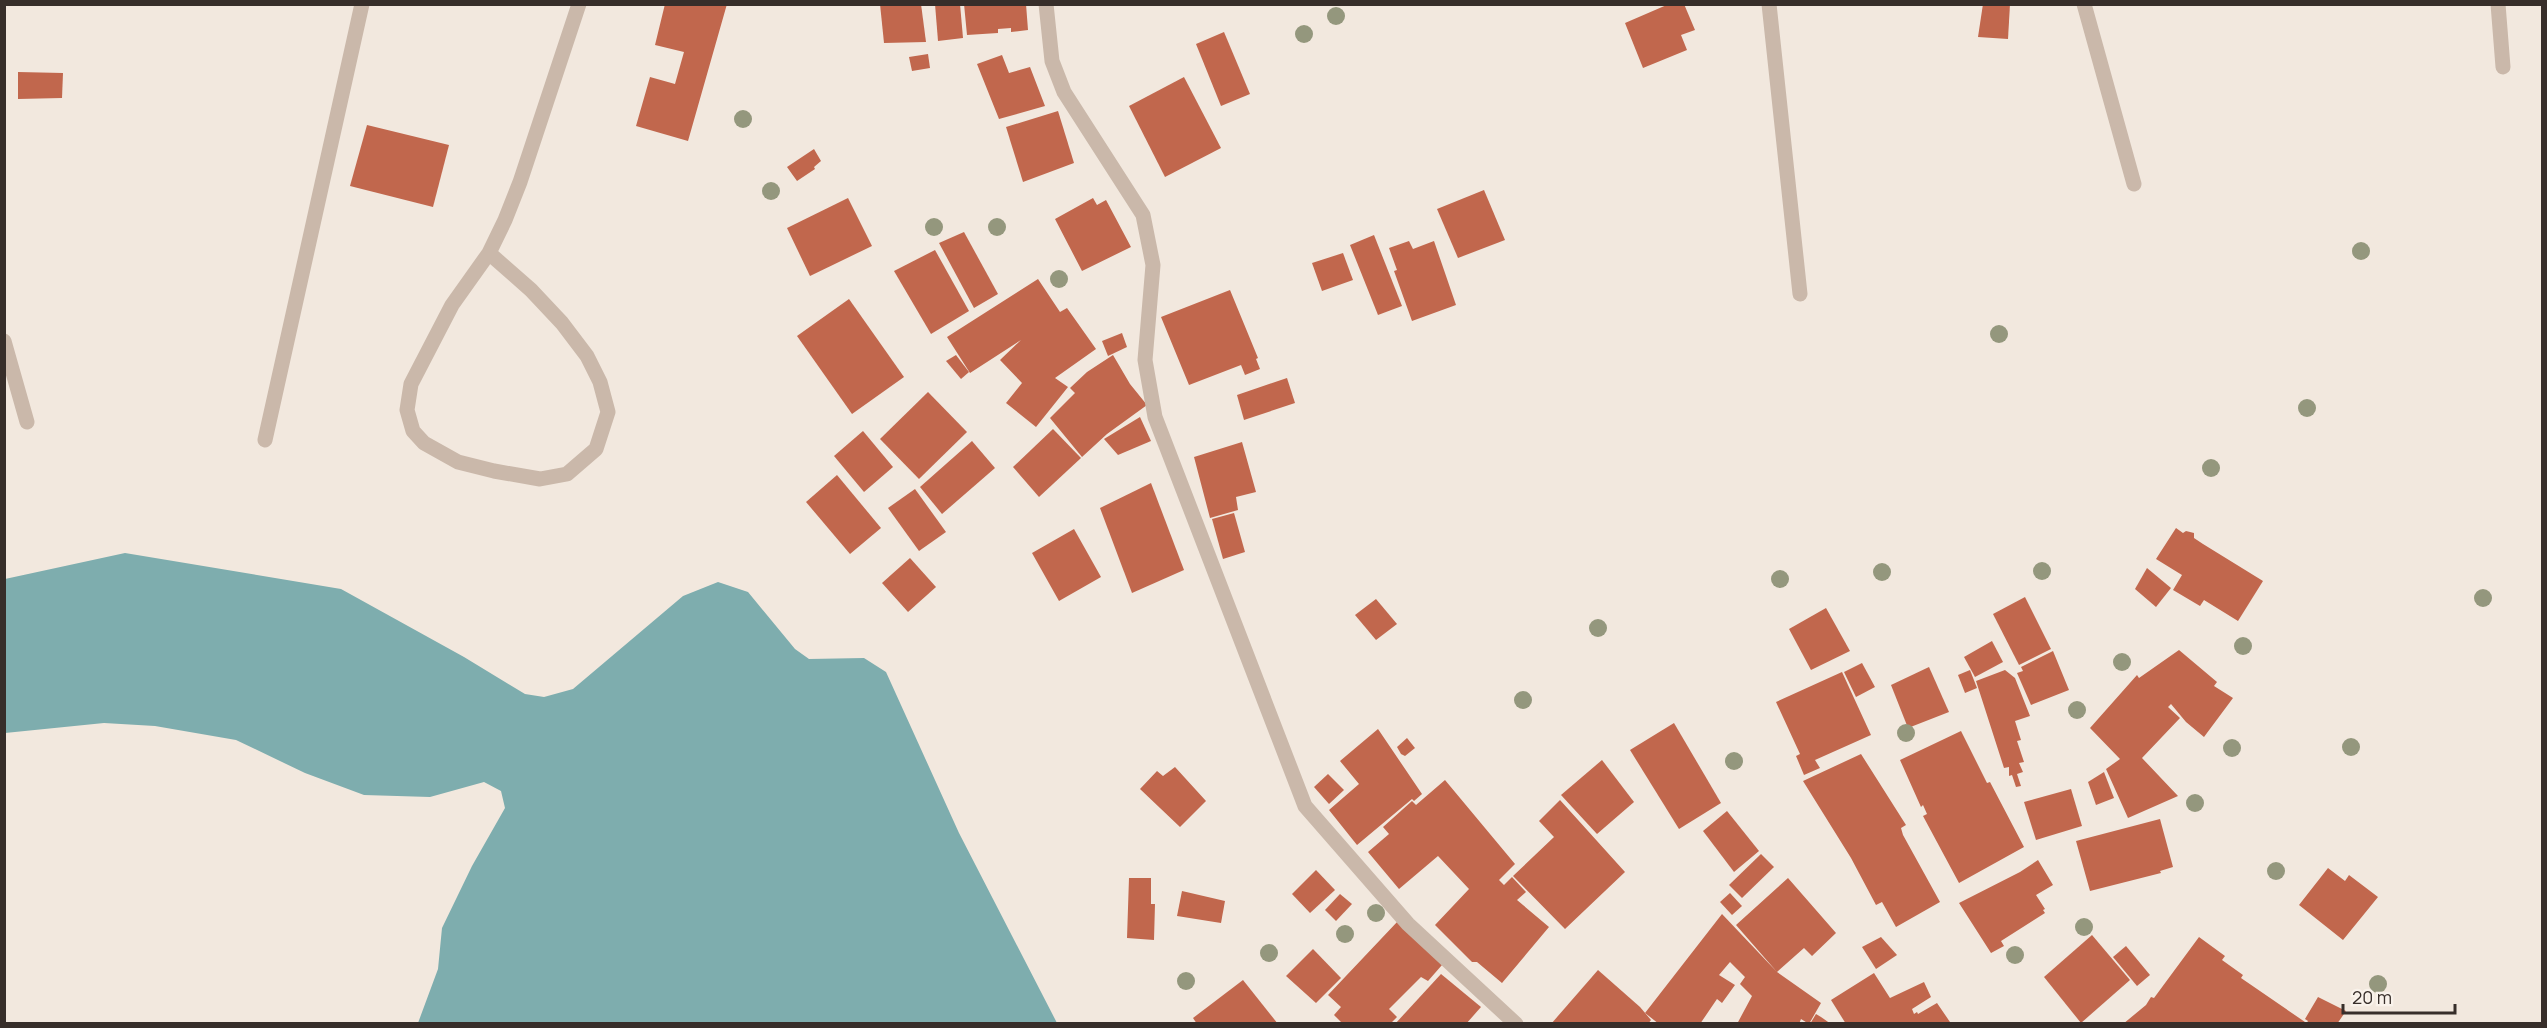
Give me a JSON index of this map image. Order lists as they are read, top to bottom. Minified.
{"scale_bar":"20 m"}
